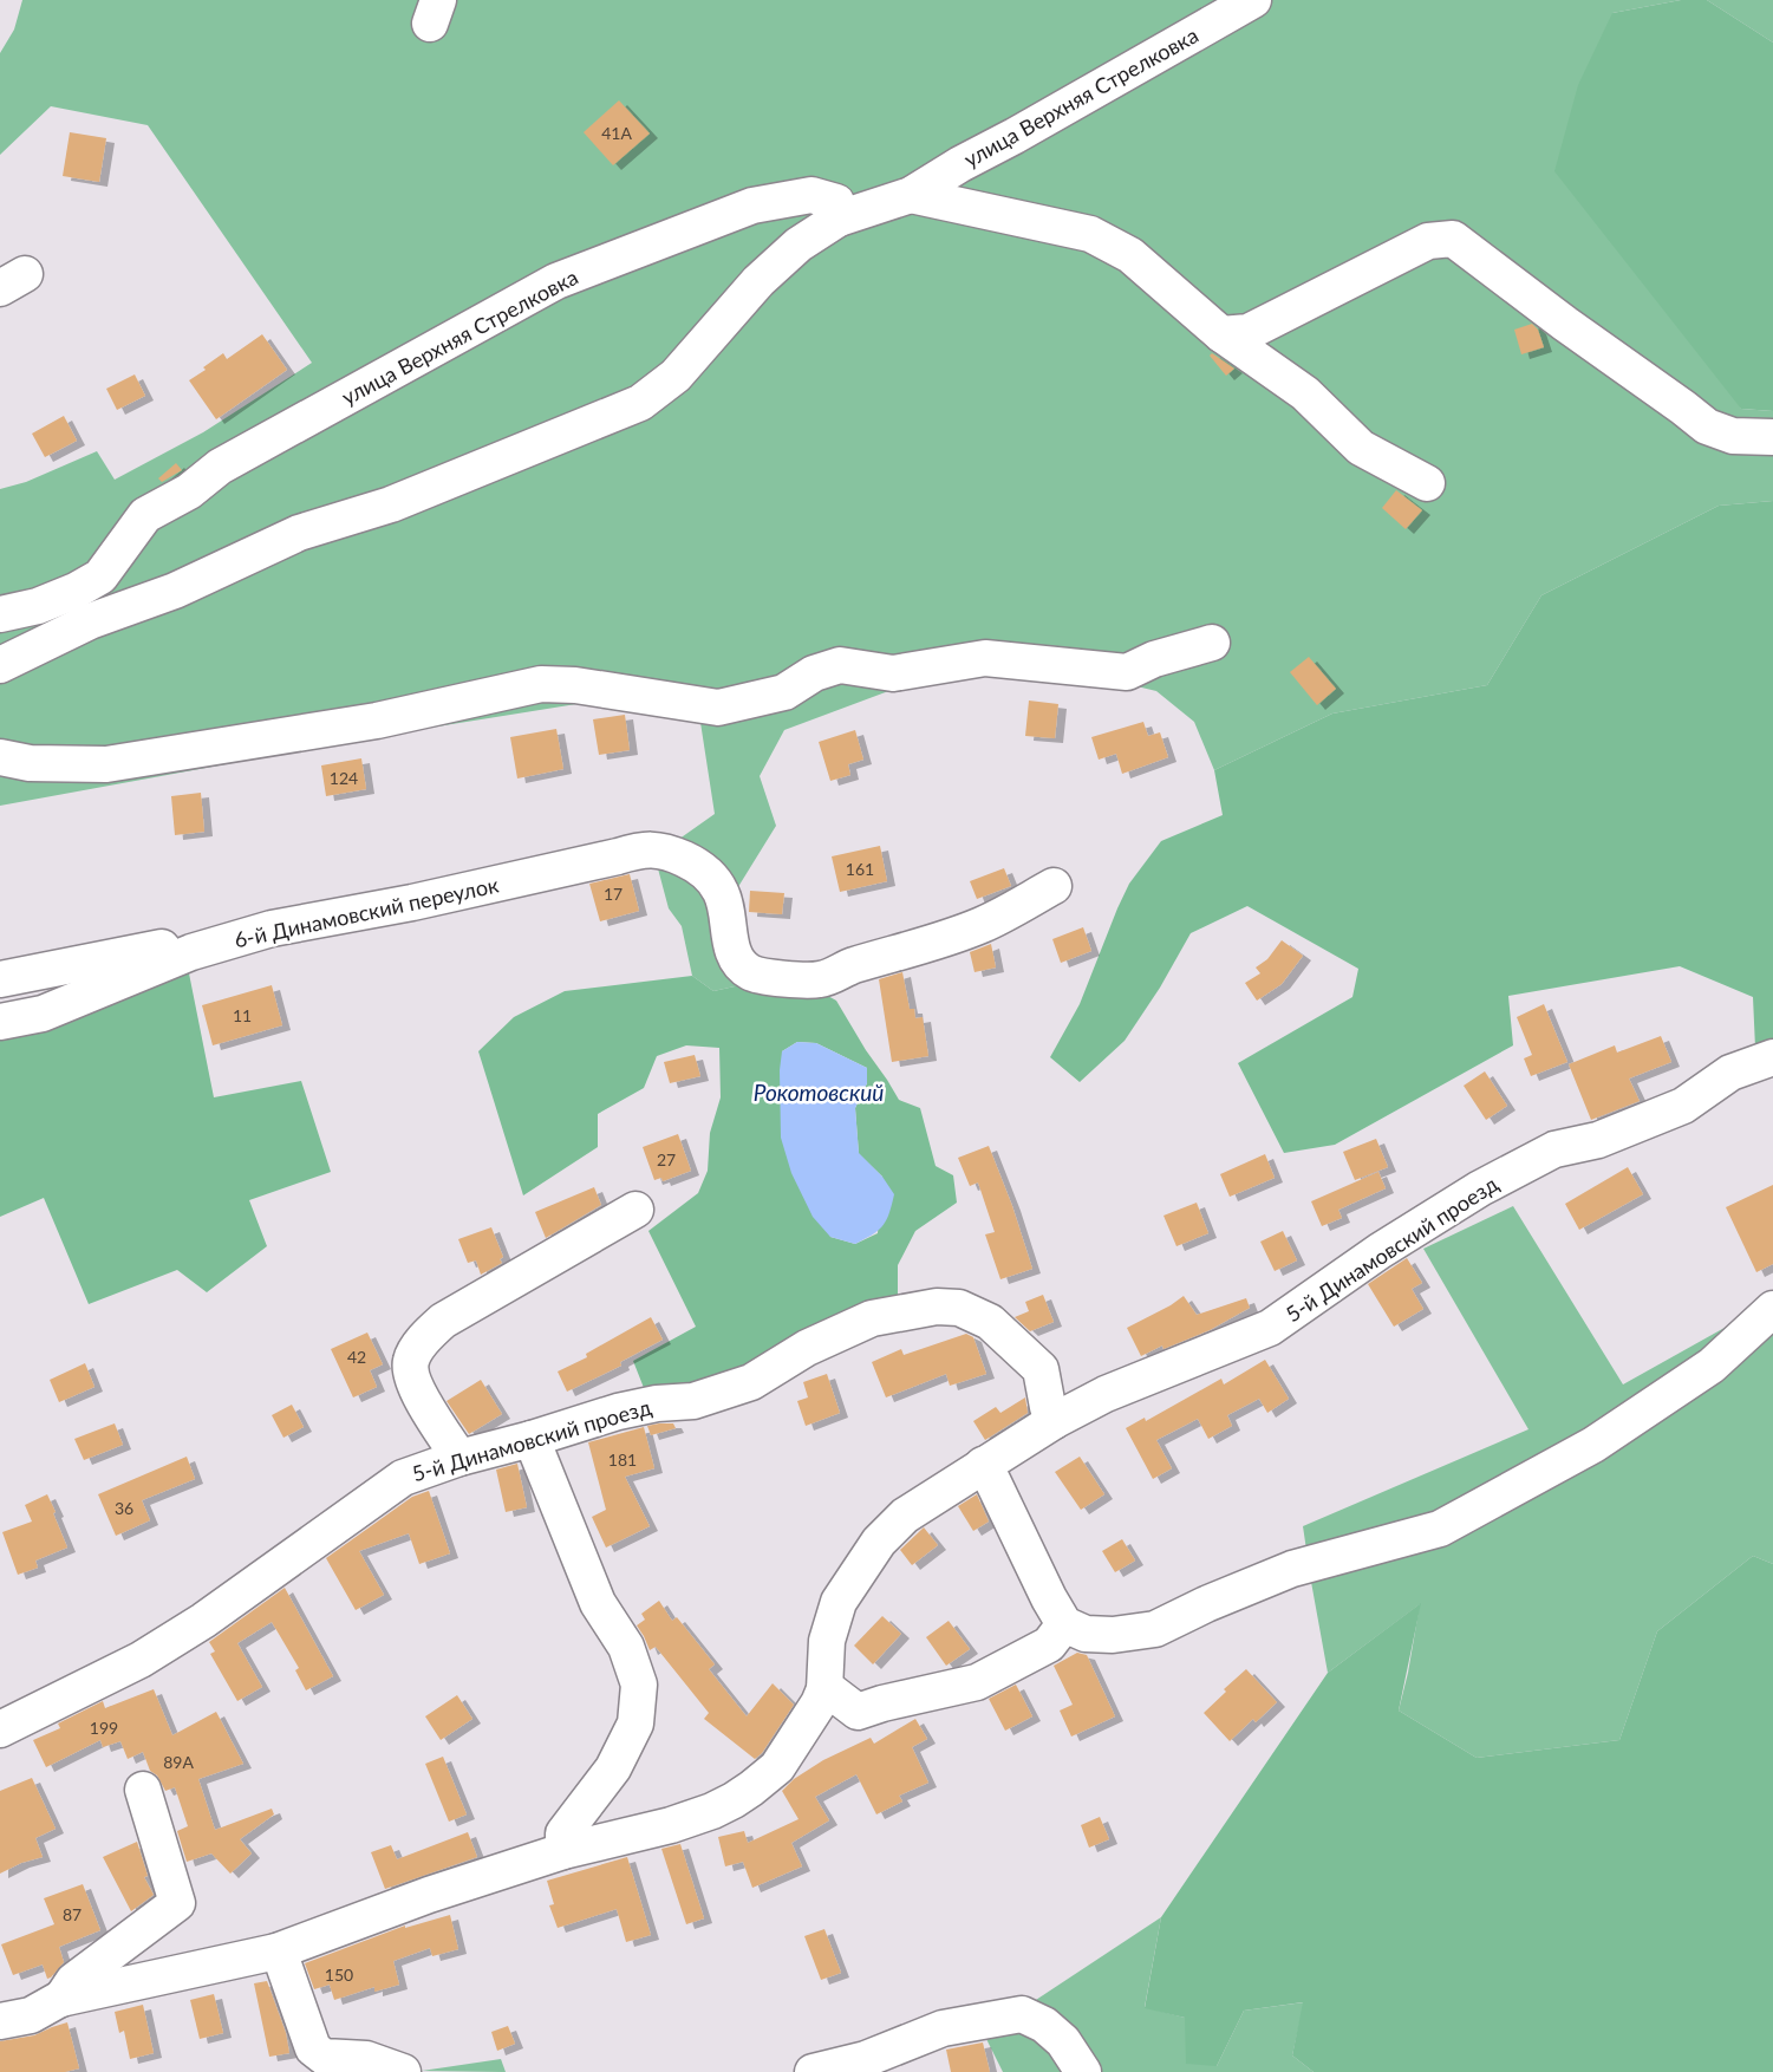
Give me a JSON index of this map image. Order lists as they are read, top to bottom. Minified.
{"streets":{"street":["улица Верхняя Стрелковка","6-й Динамовский переулок","5-й Динамовский проезд"]},"water":["Рокотовский"],"house_numbers":["41А","124","161","17","11","27","42","181","36","199","89А","87","150"]}
